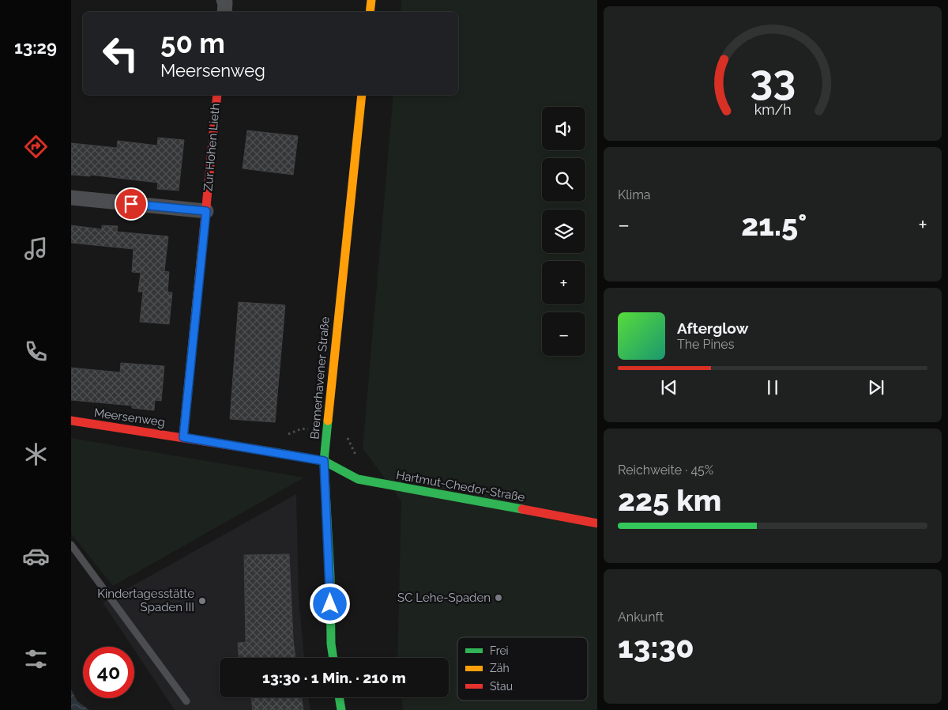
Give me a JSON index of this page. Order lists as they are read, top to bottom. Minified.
{"streets":{"street":["Zur Hohen Lieth","Bremerhavener Straße","Meersenweg","Hartmut-Chedor-Straße"]},"crossings":[["Zur Hohen Lieth","Meersenweg"],["Bremerhavener Straße","Meersenweg"],["Bremerhavener Straße","Hartmut-Chedor-Straße"],["Meersenweg","Hartmut-Chedor-Straße"]],"places":["SC Lehe-Spaden","Kindertagesstätte Spaden III"],"legend":["Frei","Zäh","Stau"],"page":{"tabs":"13:29","turn":["50 m","Meersenweg"],"map_buttons":["+","−"],"tile":["Klima",["Reichweite · 45%","225 km"],["Ankunft","13:30"]],"heat":["−","21.5°","+"],"song":["Afterglow","The Pines"],"limit":"40","trip":"13:30 · 1 Min. · 210 m","gauge":["33","km/h"]}}
